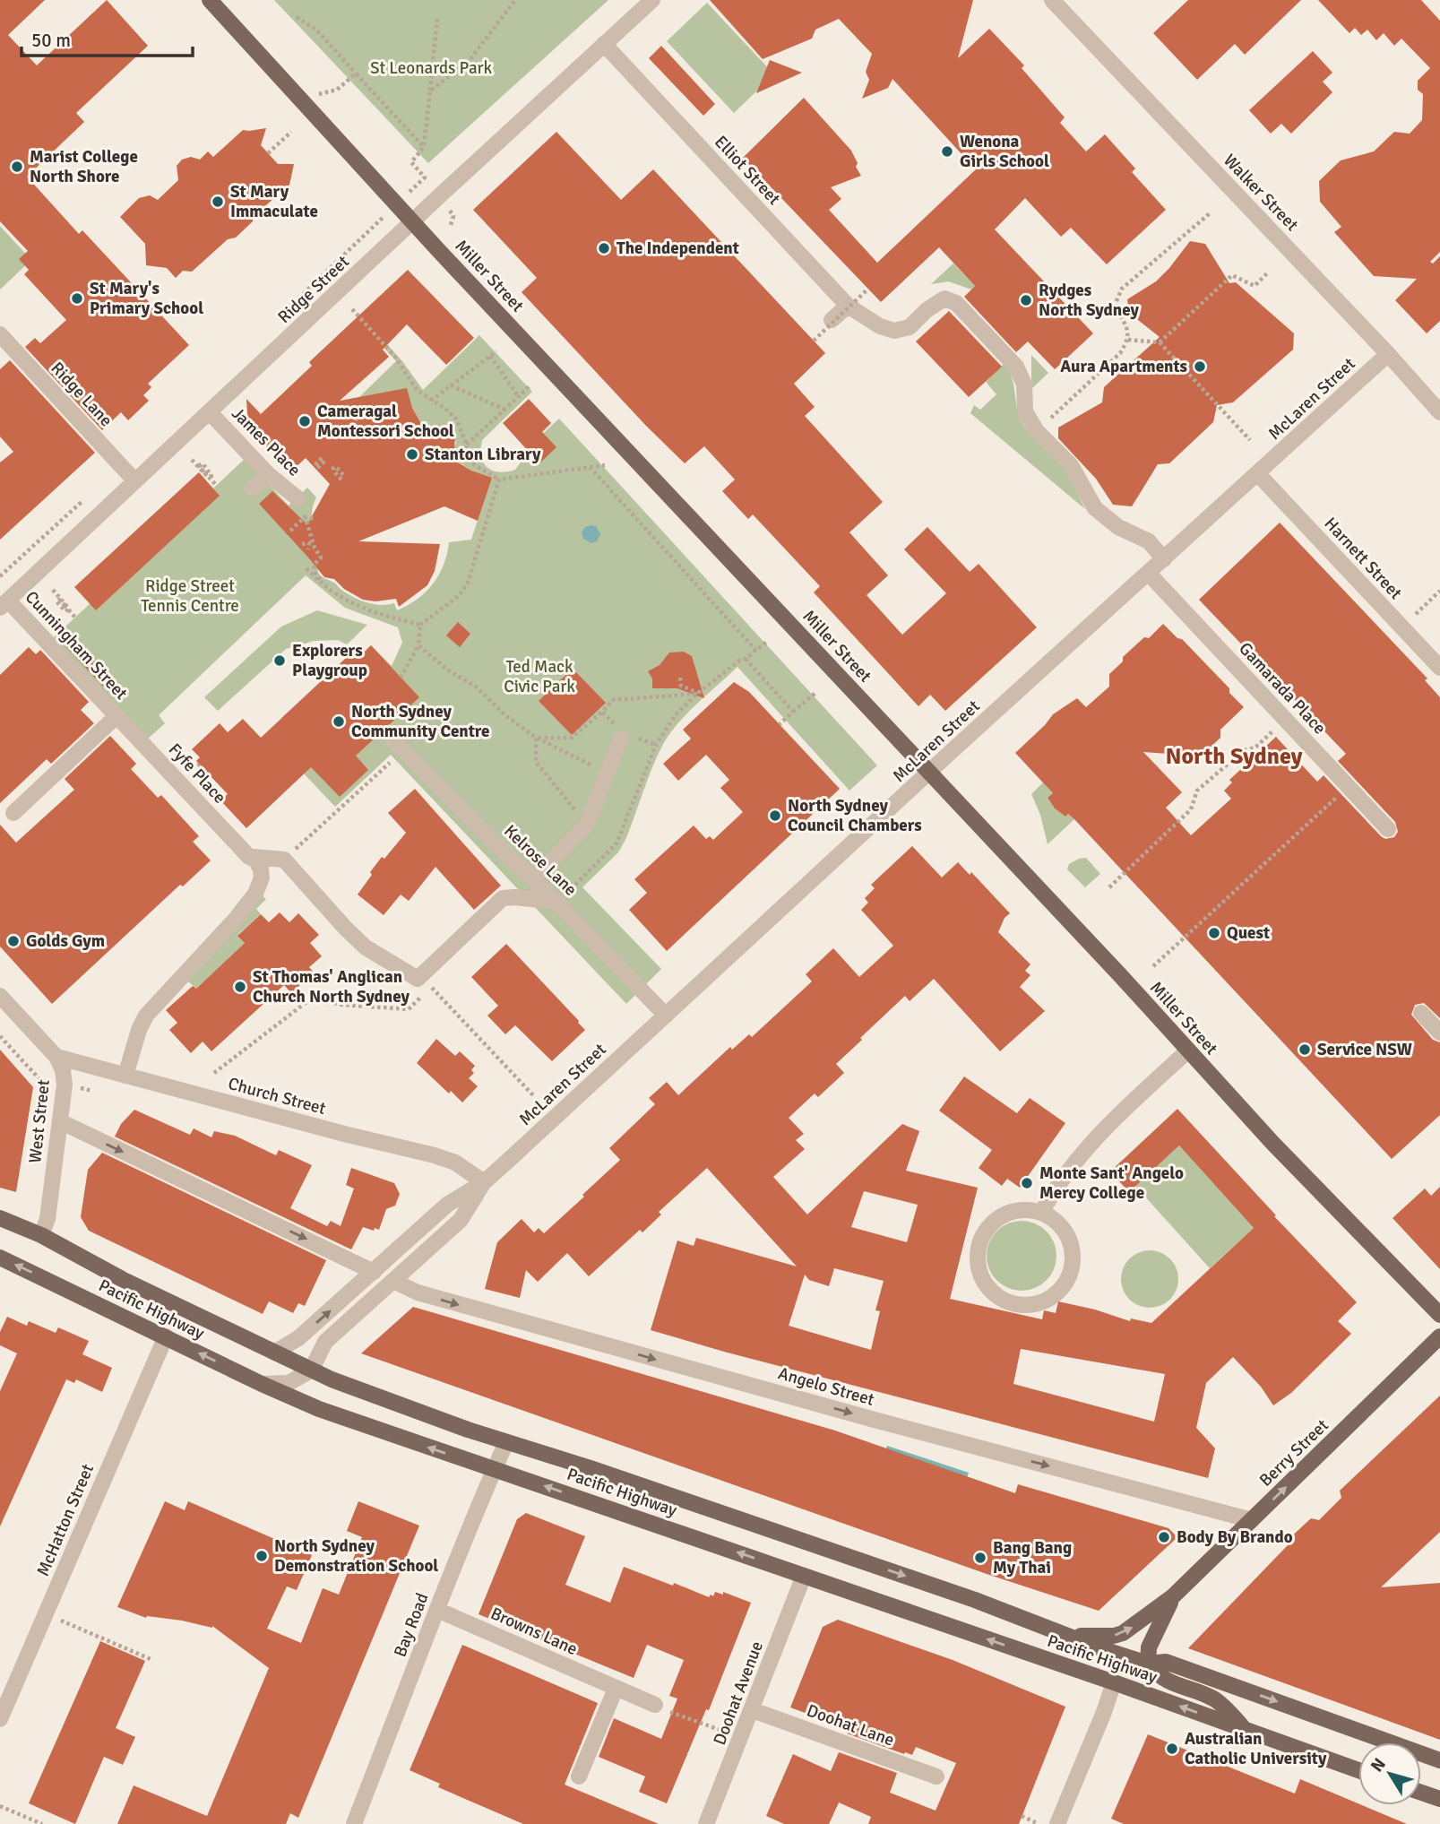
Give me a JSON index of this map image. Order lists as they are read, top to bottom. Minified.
{"streets":{"main road":["Miller Street","Pacific Highway","Berry Street"],"street":["Elliot Street","Walker Street","Ridge Street","Ridge Lane","McLaren Street","James Place","Harnett Street","Cunningham Street","Gamarada Place","Fyfe Place","Kelrose Lane","Church Street","West Street","Angelo Street","McHatton Street","Bay Road","Browns Lane","Doohat Avenue","Doohat Lane"]},"crossings":[["Elliot Street","Ridge Street"],["Walker Street","McLaren Street"],["Miller Street","Ridge Street"],["Miller Street","McLaren Street"],["Ridge Street","Ridge Lane"],["Ridge Street","James Place"],["Ridge Street","Cunningham Street"],["McLaren Street","Harnett Street"],["McLaren Street","Gamarada Place"],["McLaren Street","Kelrose Lane"],["McLaren Street","Church Street"],["McLaren Street","Pacific Highway"],["McLaren Street","Angelo Street"],["Cunningham Street","Fyfe Place"],["Church Street","West Street"],["West Street","Pacific Highway"],["Pacific Highway","Berry Street"],["Pacific Highway","McHatton Street"],["Pacific Highway","Bay Road"],["Pacific Highway","Doohat Avenue"],["Angelo Street","Berry Street"],["Bay Road","Browns Lane"],["Doohat Avenue","Doohat Lane"]],"one_way":["Angelo Street","Berry Street"],"districts":["North Sydney"],"parks":["St Leonards Park","Ridge Street Tennis Centre","Ted Mack Civic Park"],"places":["Wenona Girls School","Marist College North Shore","St Mary Immaculate","The Independent","St Mary's Primary School","Rydges North Sydney","Aura Apartments","Cameragal Montessori School","Stanton Library","Explorers Playgroup","North Sydney Community Centre","North Sydney Council Chambers","Quest","Golds Gym","St Thomas' Anglican Church North Sydney","Service NSW","Monte Sant' Angelo Mercy College","Body By Brando","North Sydney Demonstration School","Bang Bang My Thai","Australian Catholic University"],"scale_bar":"50 m","north":"top left"}
